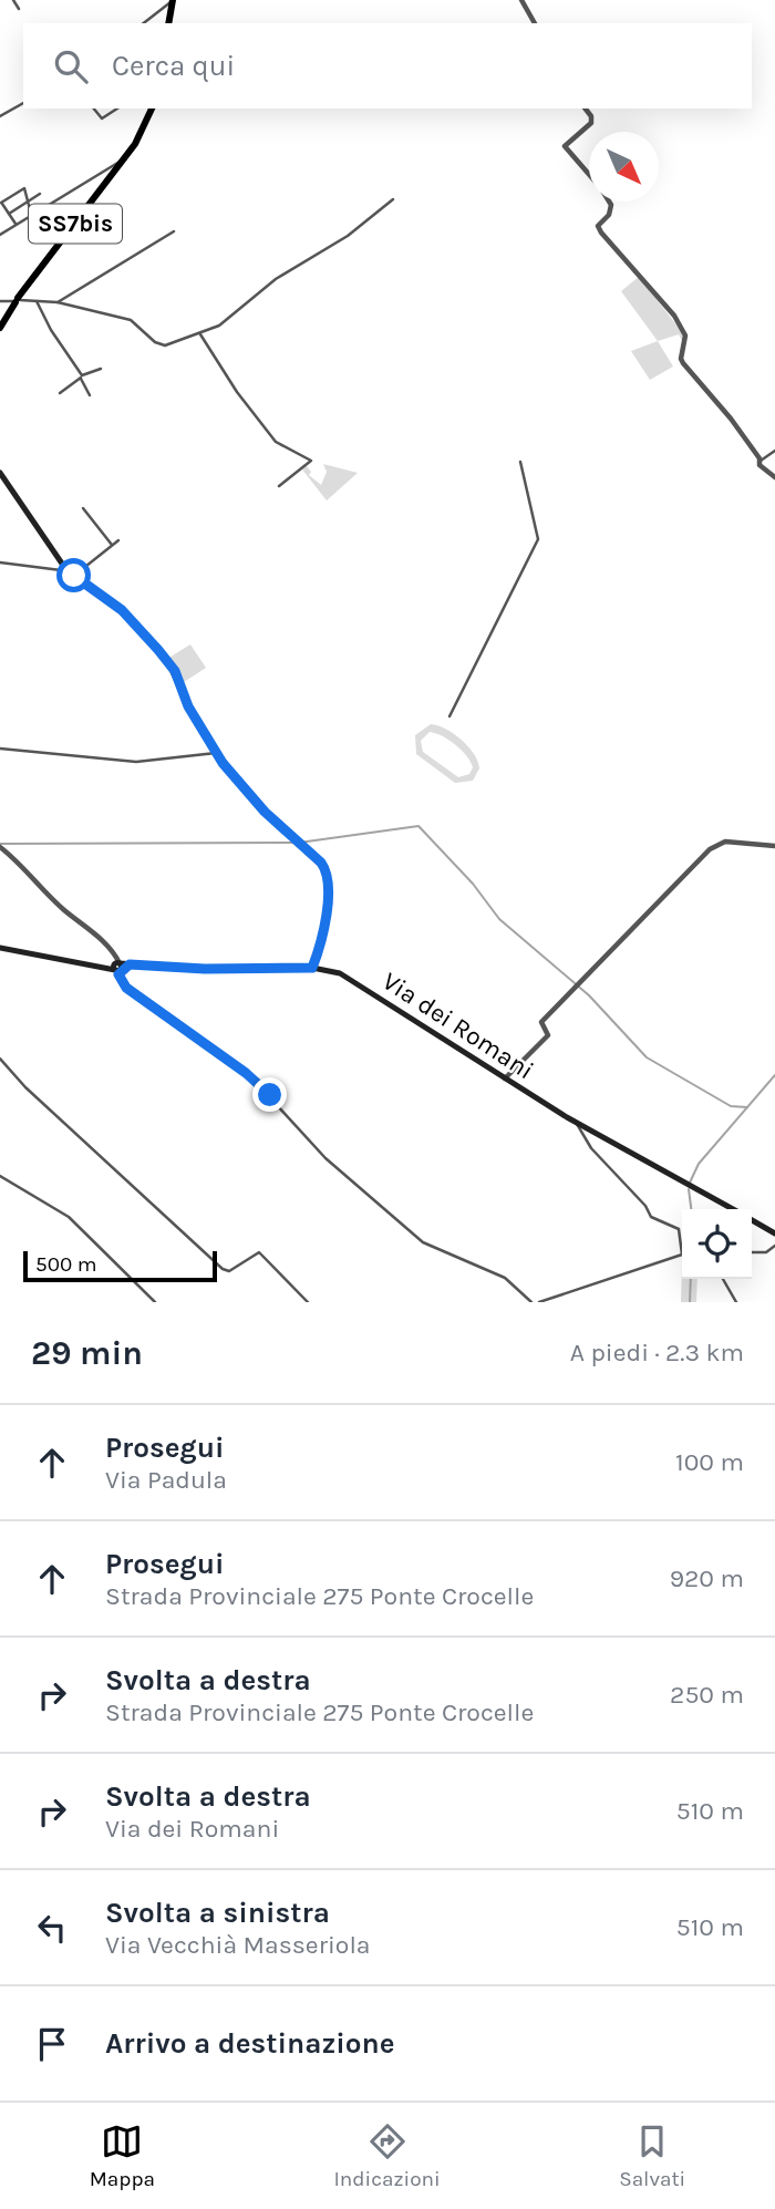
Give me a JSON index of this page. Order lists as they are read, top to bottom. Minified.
{"streets":{"main road":["SS7bis","Via dei Romani"]},"scale_bar":"500 m","north":"bottom right","page":{"search":"Cerca qui","scale":"500 m","heading":["29 min","A piedi · 2.3 km"],"list":[["Prosegui","Via Padula","100 m"],["Prosegui","Strada Provinciale 275 Ponte Crocelle","920 m"],["Svolta a destra","Strada Provinciale 275 Ponte Crocelle","250 m"],["Svolta a destra","Via dei Romani","510 m"],["Svolta a sinistra","Via Vecchià Masseriola","510 m"],"Arrivo a destinazione"],"nav":["Mappa","Indicazioni","Salvati"]}}
